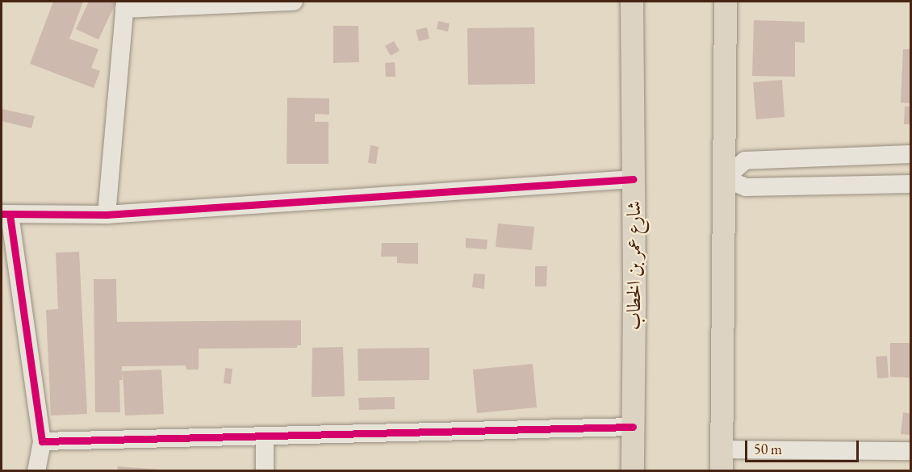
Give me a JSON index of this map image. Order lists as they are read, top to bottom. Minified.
{"streets":{"main road":["شارع عمر بن الخطاب"]},"scale_bar":"50 m"}
